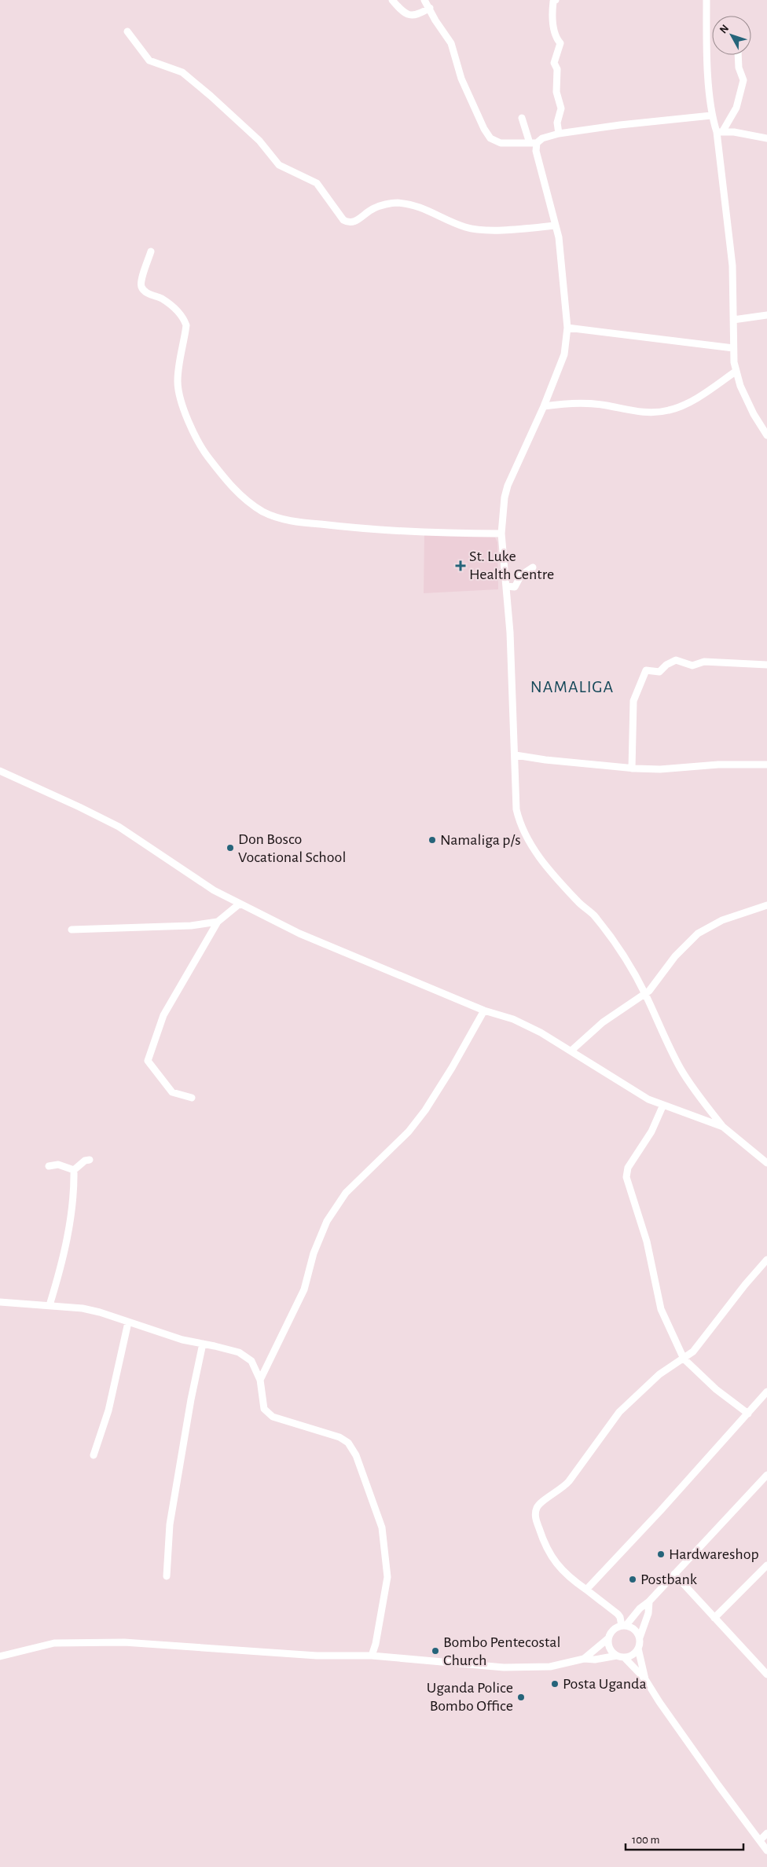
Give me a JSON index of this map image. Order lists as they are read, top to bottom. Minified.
{"districts":["NAMALIGA"],"places":{"health":["St. Luke Health Centre"],"other":["Namaliga p/s","Don Bosco Vocational School","Hardwareshop","Postbank","Bombo Pentecostal Church","Posta Uganda","Uganda Police Bombo Office"]},"scale_bar":"100 m","north":"top left"}
